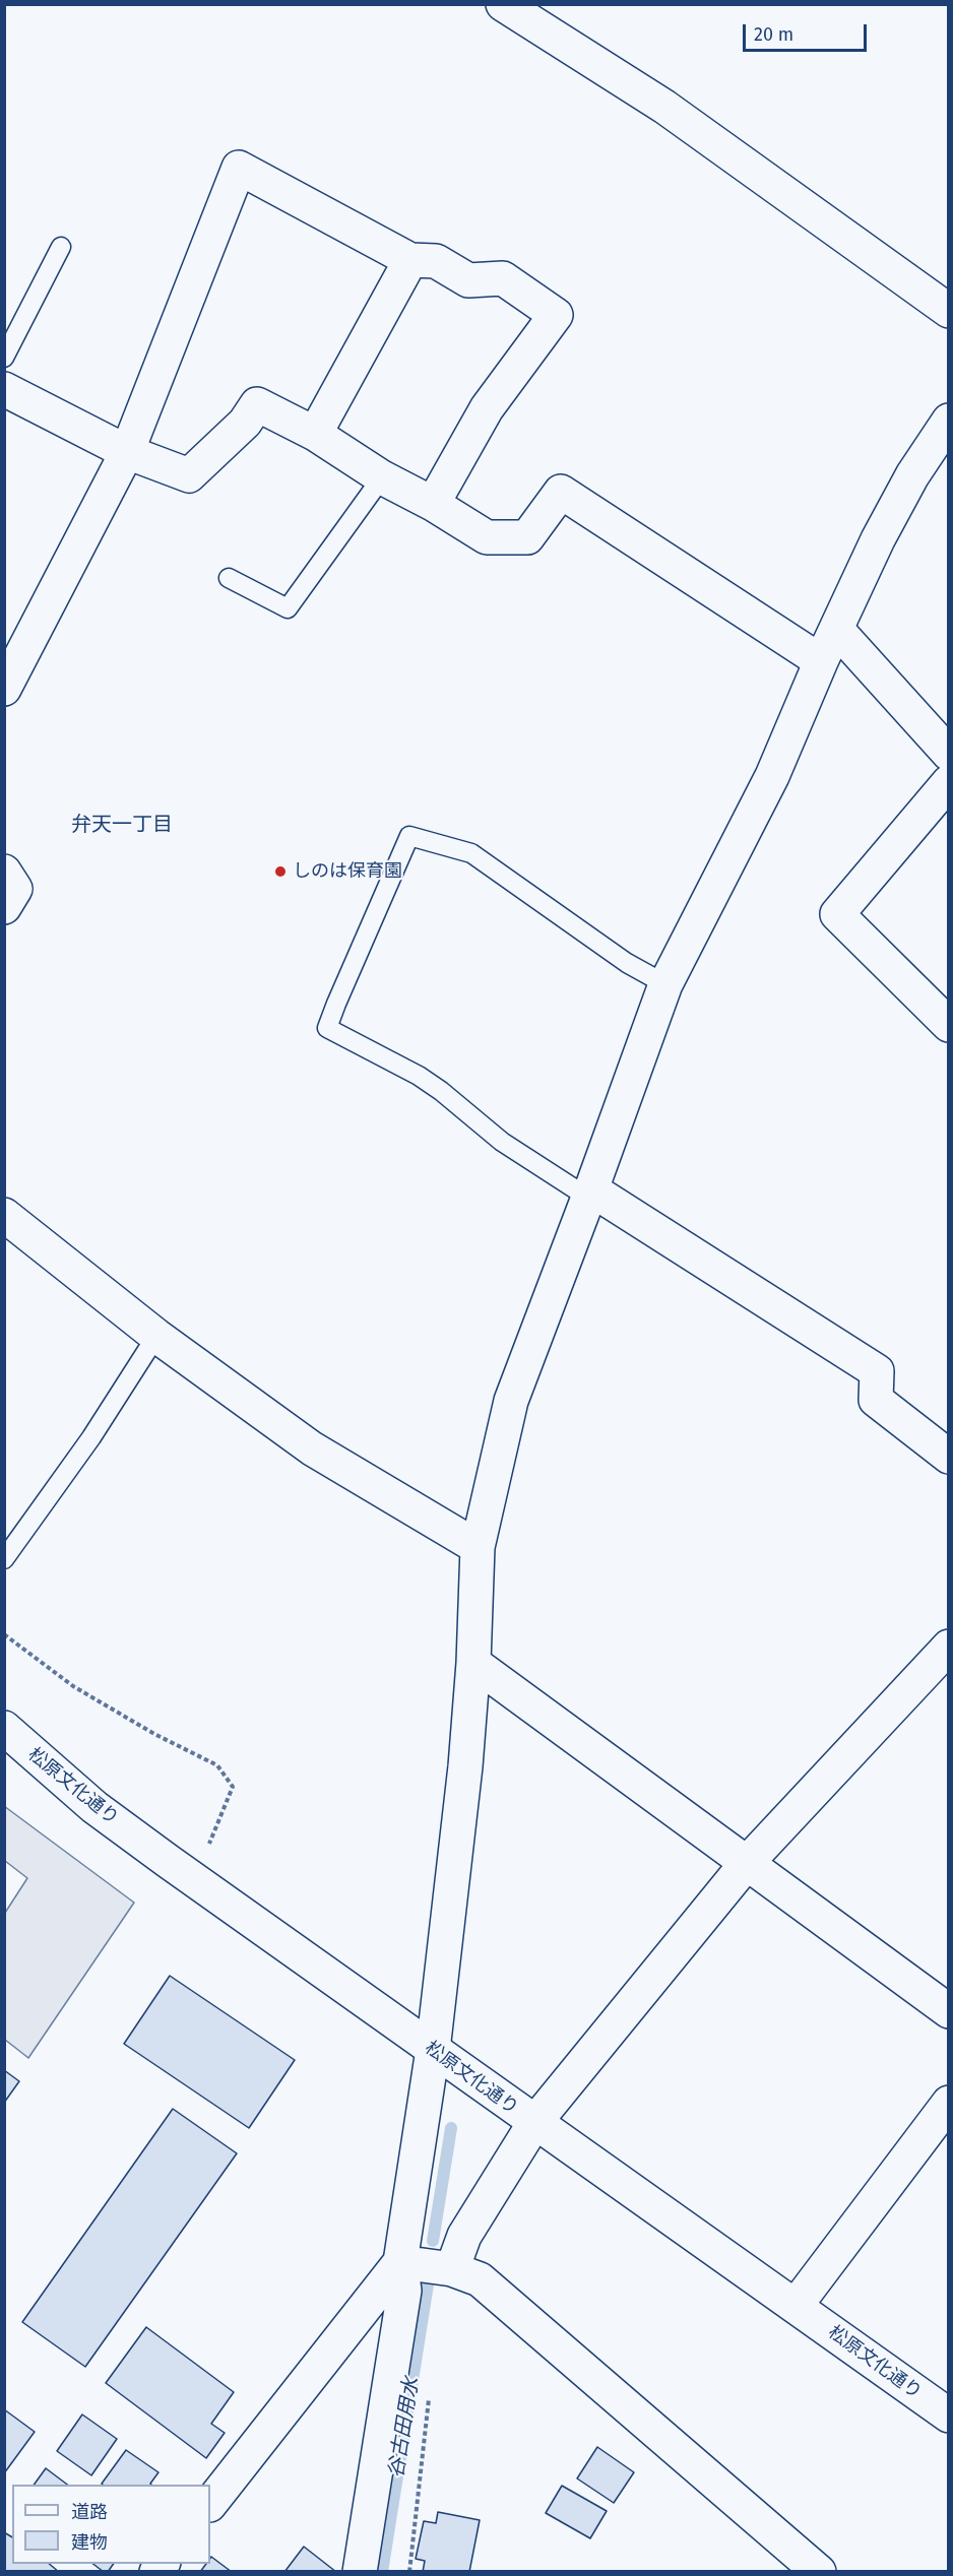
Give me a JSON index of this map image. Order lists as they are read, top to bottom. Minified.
{"streets":{"street":["松原文化通り"]},"districts":["弁天一丁目"],"water":["谷古田用水"],"places":["しのは保育園"],"legend":["道路","建物"],"scale_bar":"20 m"}
